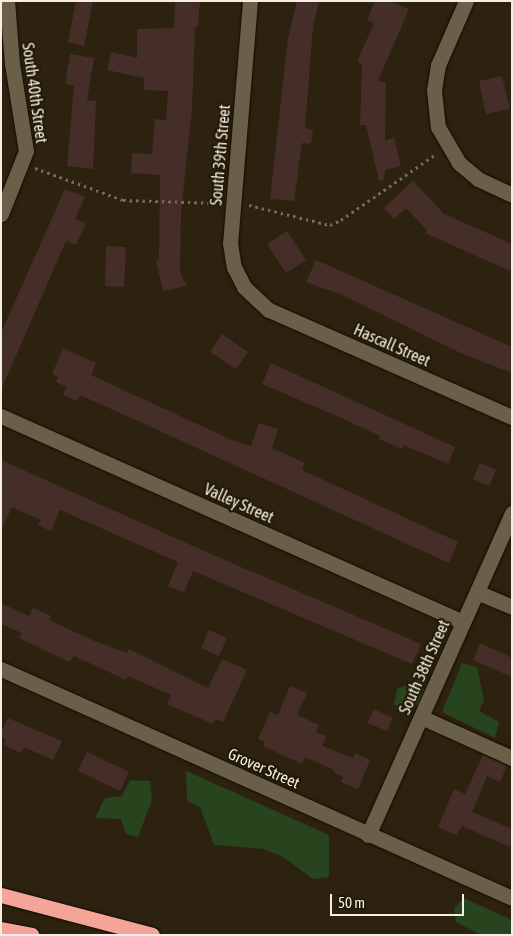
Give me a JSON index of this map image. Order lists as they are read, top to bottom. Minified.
{"streets":{"street":["South 40th Street","South 39th Street","Hascall Street","Valley Street","South 38th Street","Grover Street"]},"crossings":[["South 39th Street","Hascall Street"],["Valley Street","South 38th Street"],["South 38th Street","Grover Street"]],"scale_bar":"50 m"}
